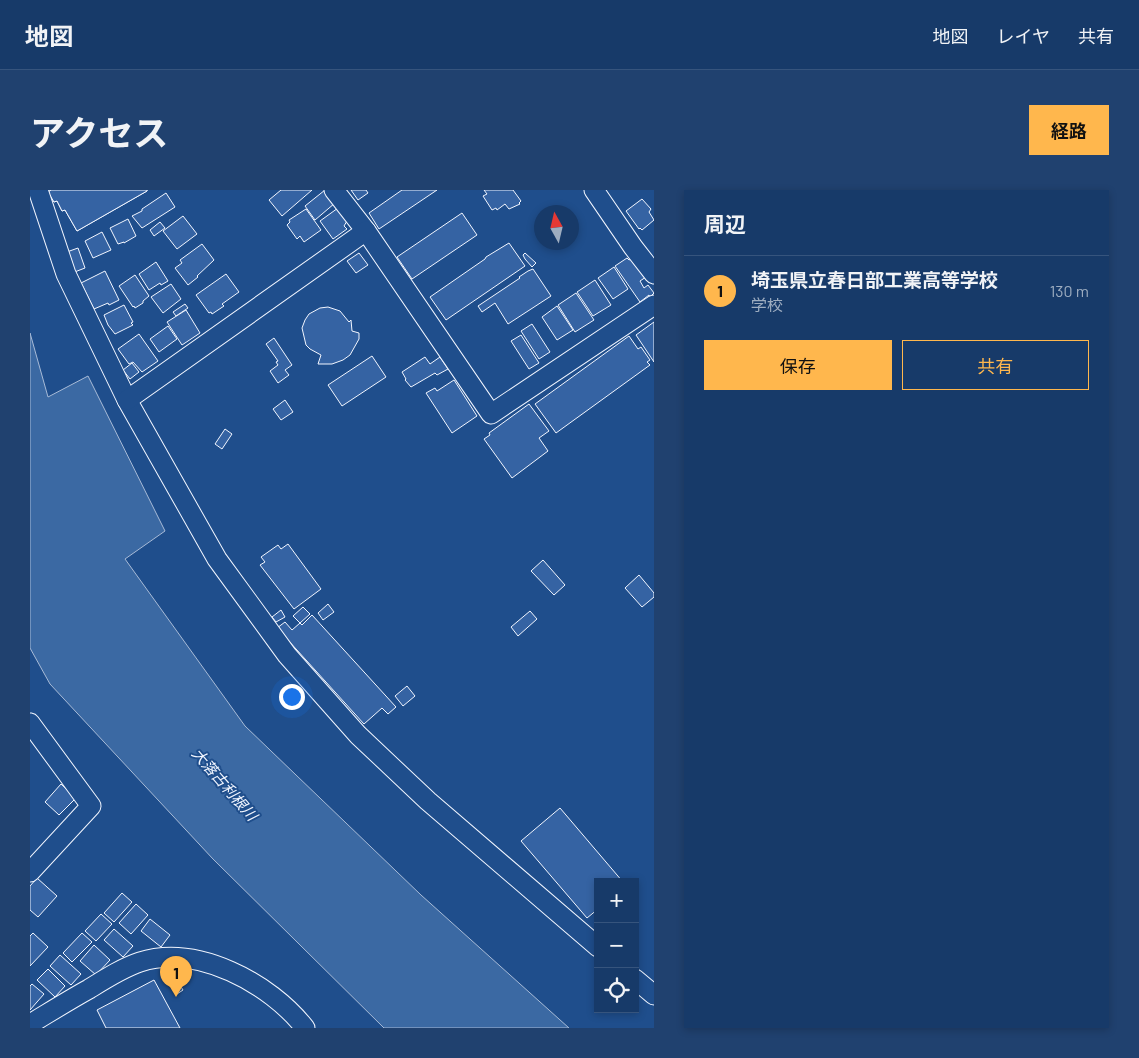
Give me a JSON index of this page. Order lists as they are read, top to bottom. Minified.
{"water":["大落古利根川"],"north":"top","page":{"header":"地図","nav":["地図","レイヤ","共有"],"title":"アクセス","buttons":["経路",["保存","共有"]],"heading":"周辺","list":[{"mark":"1","name":"埼玉県立春日部工業高等学校","note":"学校","value":"130 m"}],"map_buttons":["+","−"],"pins":"1"}}
